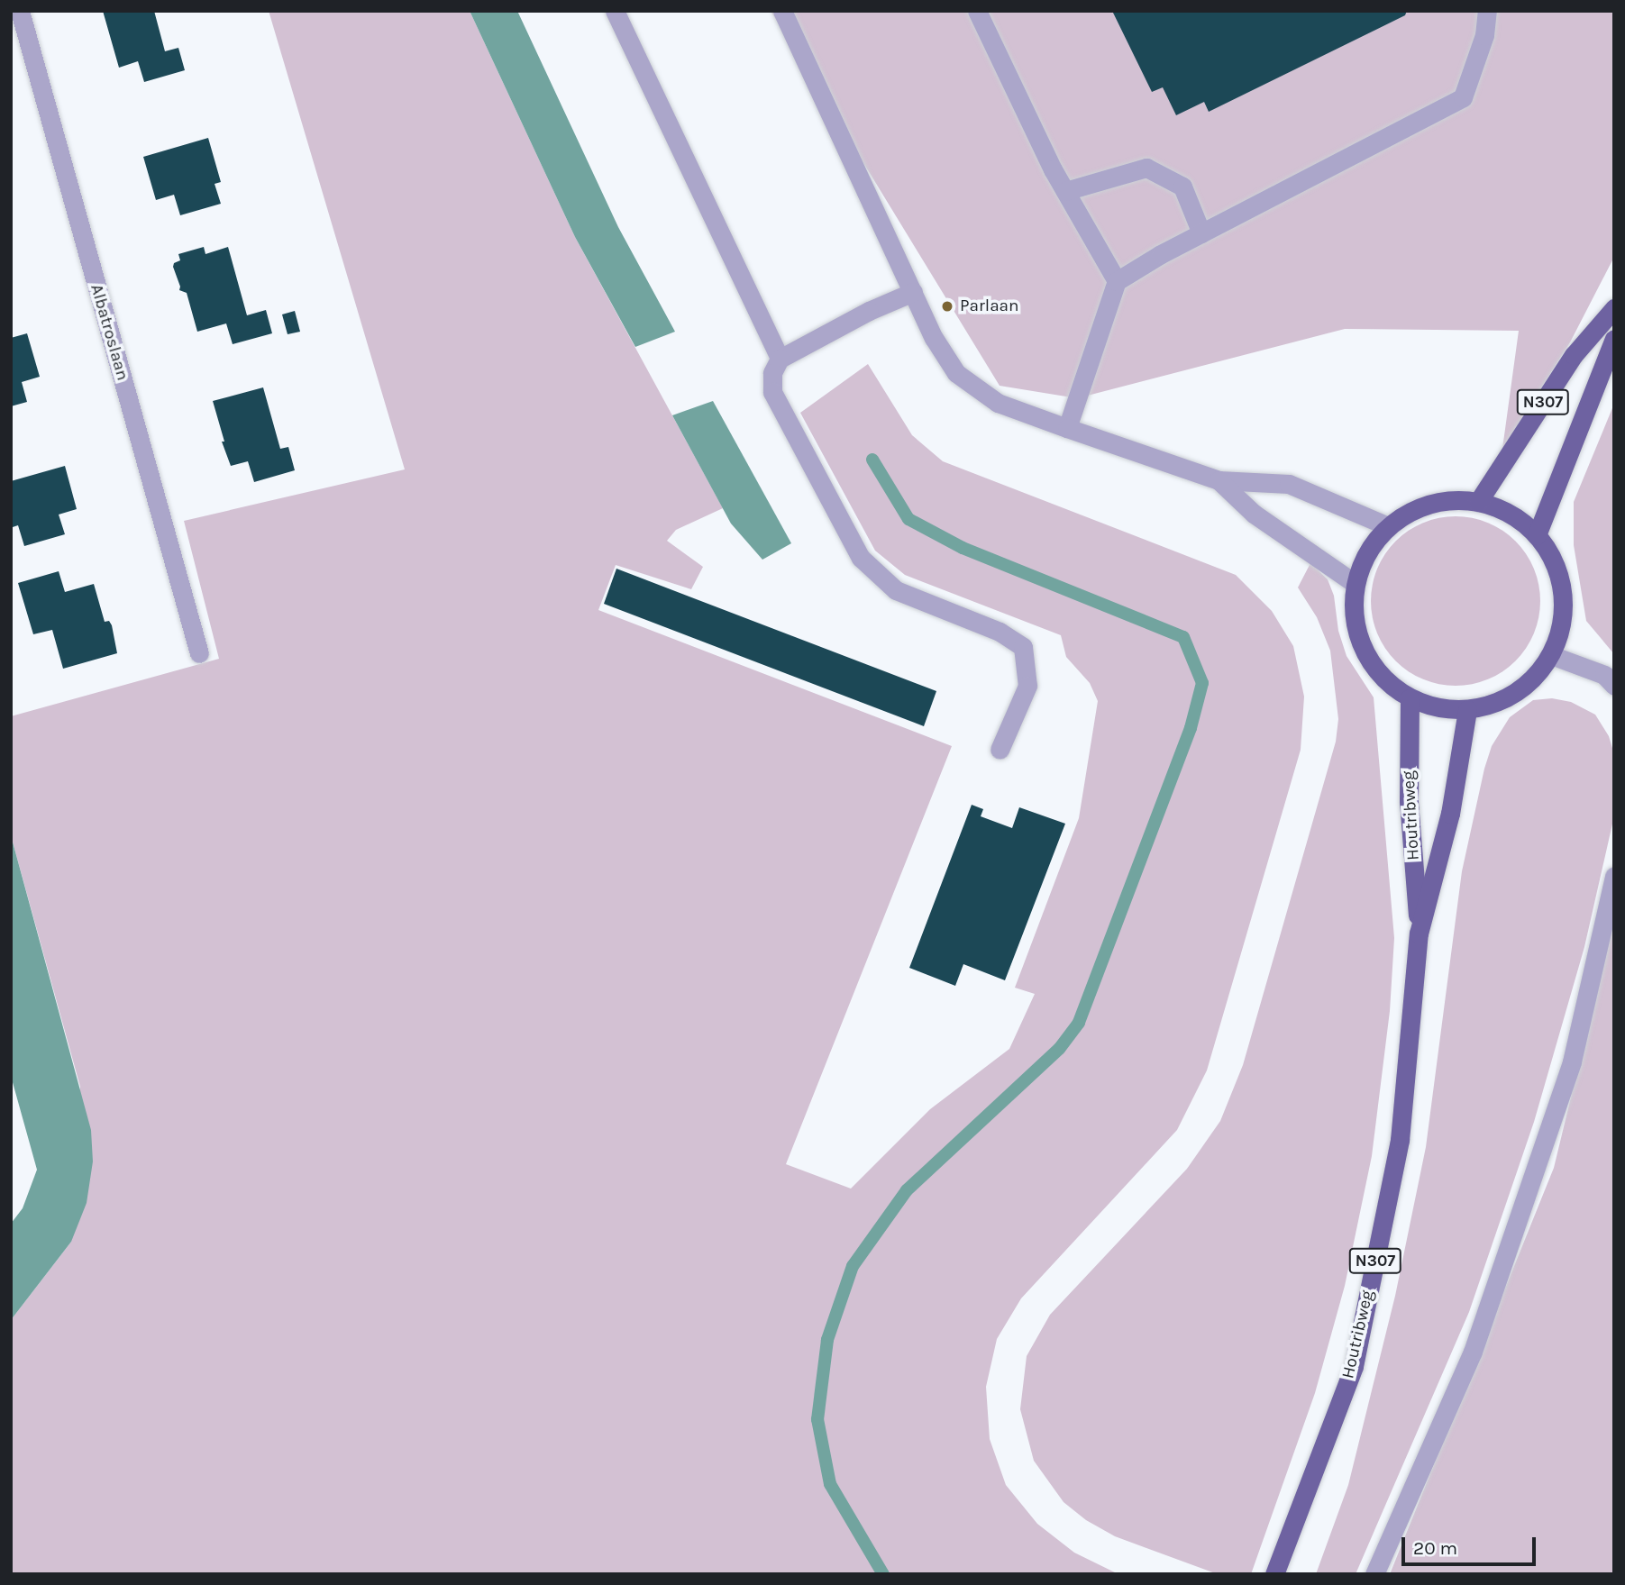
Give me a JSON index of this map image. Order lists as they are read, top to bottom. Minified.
{"streets":{"main road":["N307","Houtribweg"],"street":["Albatroslaan"]},"crossings":[["N307","Houtribweg"]],"places":["Parlaan"],"scale_bar":"20 m"}
